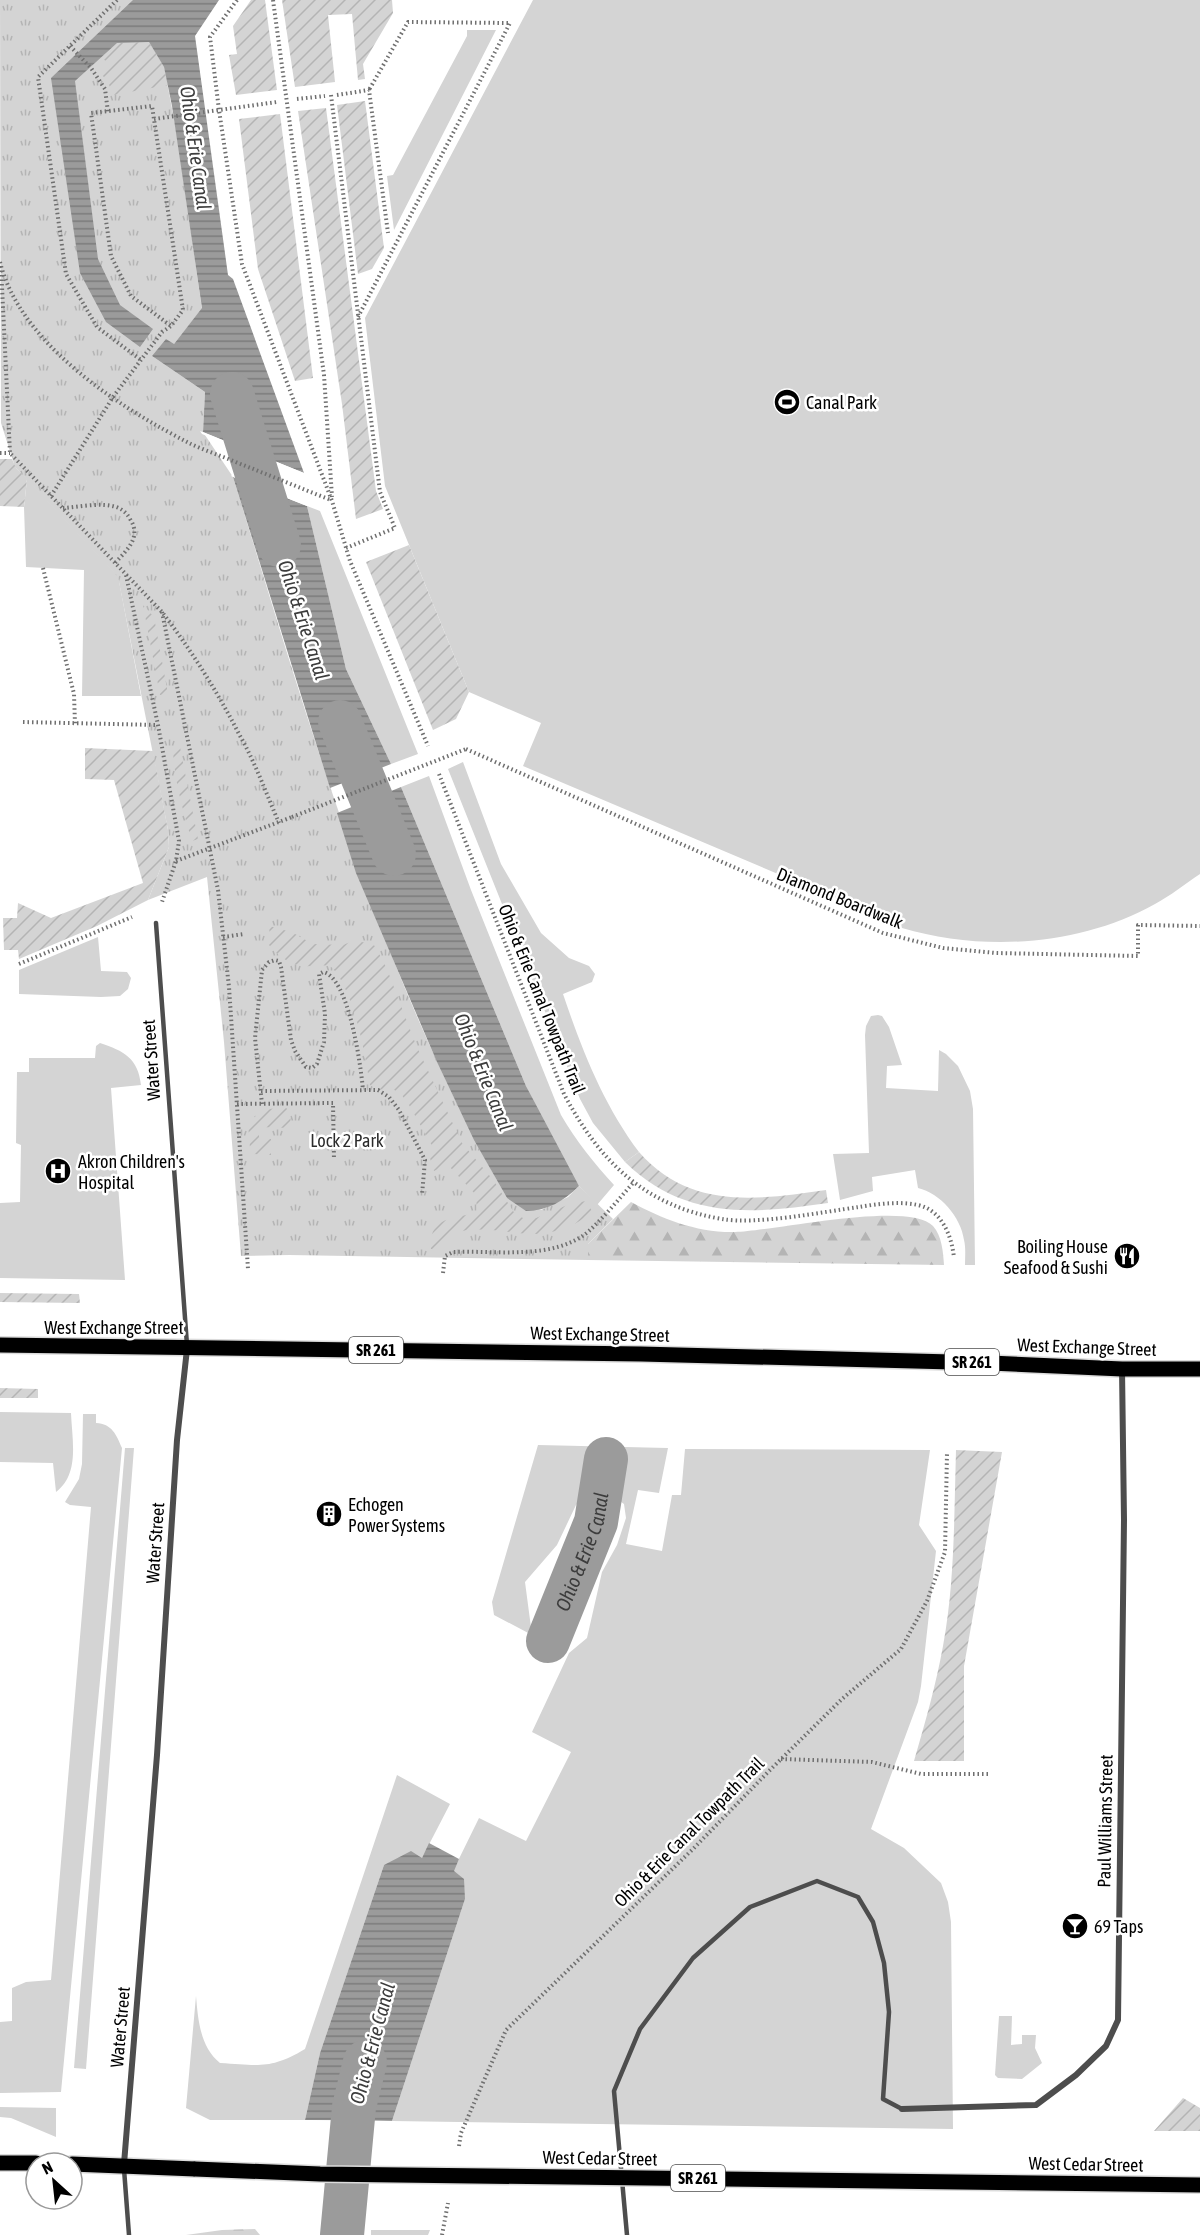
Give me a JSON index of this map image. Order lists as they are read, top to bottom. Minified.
{"streets":{"main road":["West Exchange Street","SR 261","West Cedar Street"],"street":["Water Street","Paul Williams Street"],"path":["Diamond Boardwalk","Ohio & Erie Canal Towpath Trail"]},"crossings":[["Water Street","West Exchange Street"],["Water Street","West Cedar Street"],["West Exchange Street","Paul Williams Street"]],"water":["Ohio & Erie Canal"],"parks":["Lock 2 Park"],"places":{"sports":["Canal Park"],"hospital":["Akron Children's Hospital"],"restaurant":["Boiling House Seafood & Sushi"],"building":["Echogen Power Systems"],"bar":["69 Taps"]},"north":"top left"}
